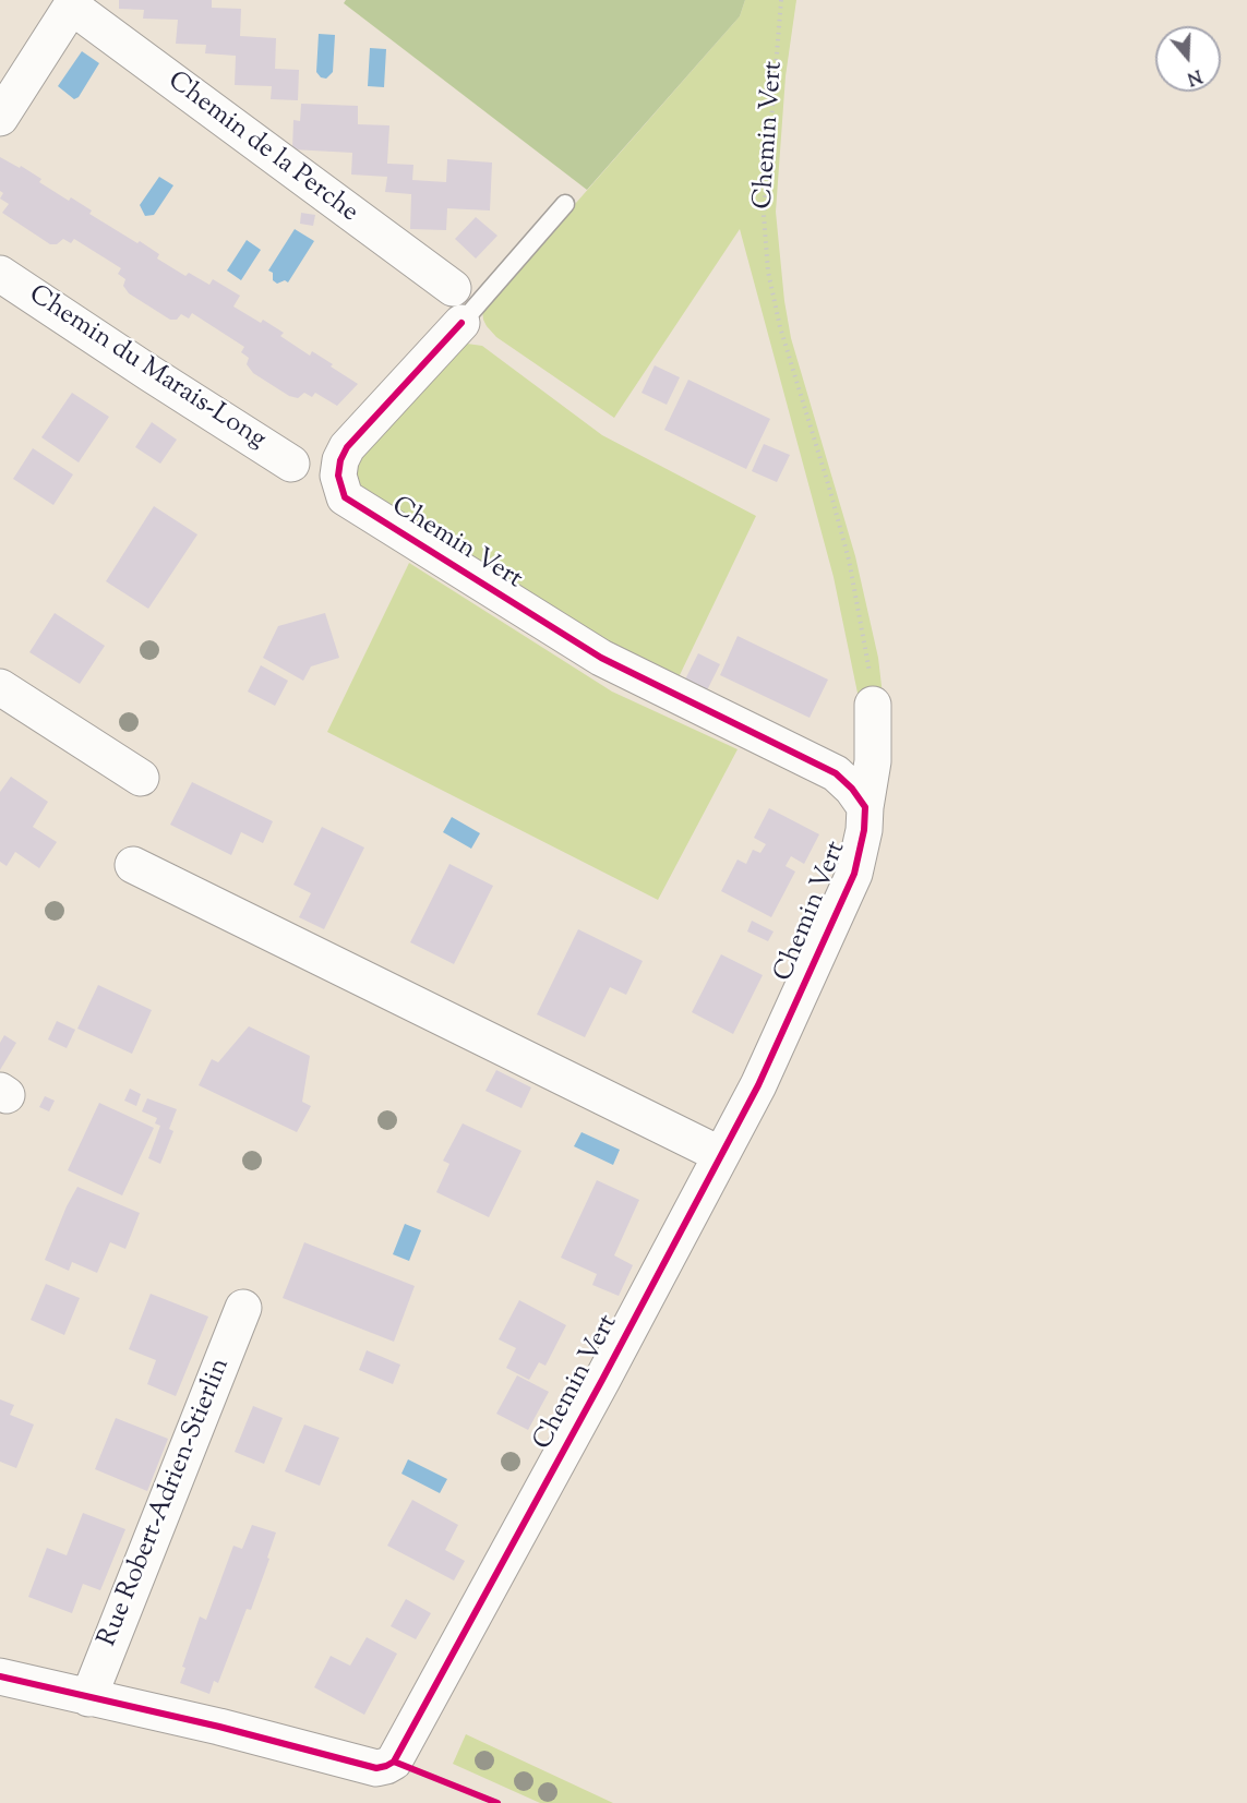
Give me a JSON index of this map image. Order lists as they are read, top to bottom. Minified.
{"streets":{"street":["Chemin Vert","Chemin de la Perche","Chemin du Marais-Long","Rue Robert-Adrien-Stierlin"]},"crossings":[["Chemin Vert","Rue Robert-Adrien-Stierlin"]],"north":"bottom"}
